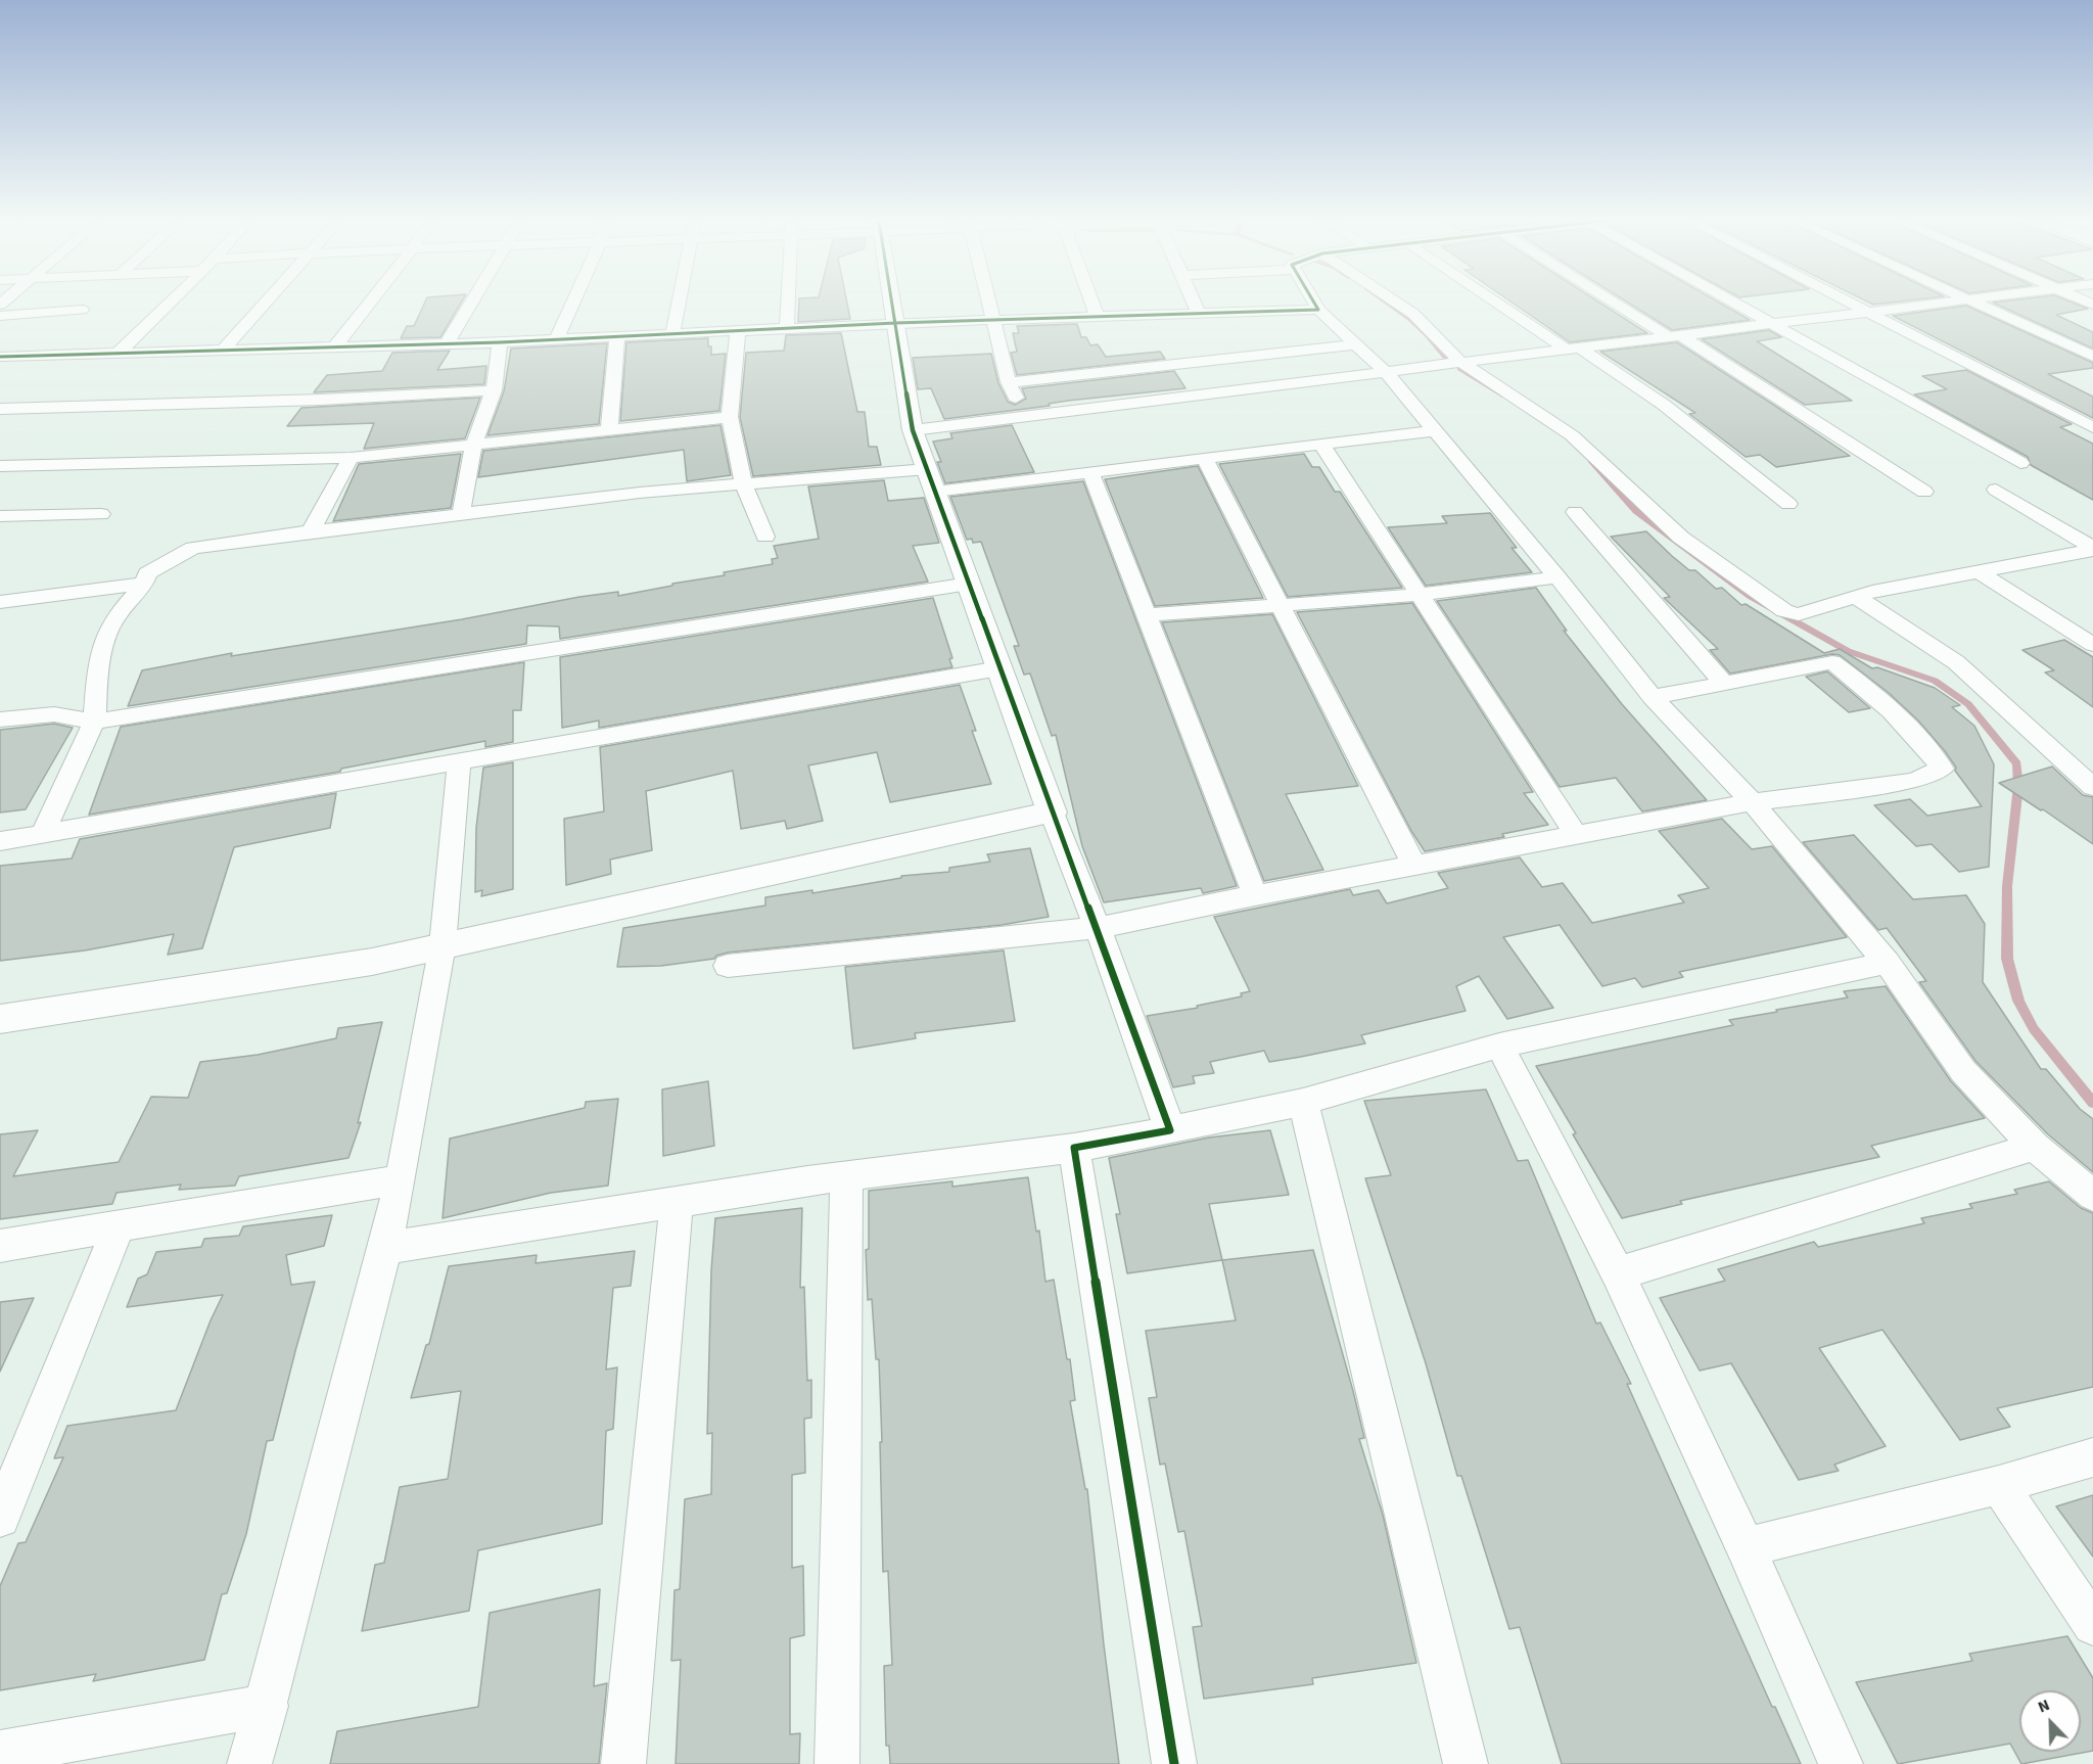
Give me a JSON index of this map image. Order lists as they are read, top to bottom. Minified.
{"north":"top left"}
